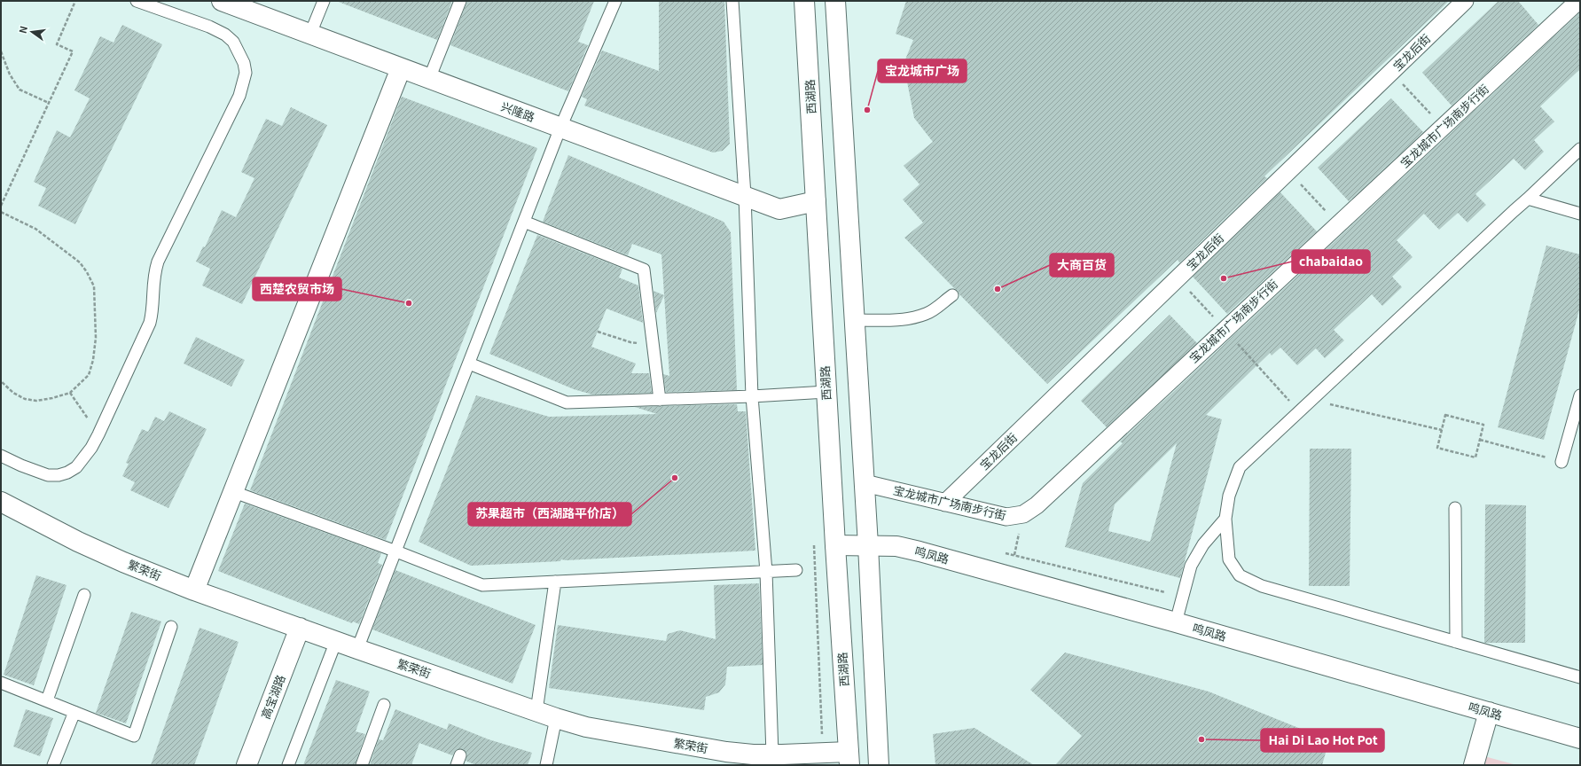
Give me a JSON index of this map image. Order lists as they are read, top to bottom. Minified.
{"streets":{"street":["宝龙后街","西湖路","兴隆路","宝龙城市广场南步行街","鸣凤路","繁荣街","高宝湖路"]},"crossings":[["宝龙后街","宝龙城市广场南步行街"],["西湖路","兴隆路"],["西湖路","鸣凤路"],["西湖路","繁荣街"],["繁荣街","高宝湖路"]],"places":["宝龙城市广场","chabaidao","大商百货","西楚农贸市场","苏果超市（西湖路平价店）","Hai Di Lao Hot Pot"],"north":"left"}
